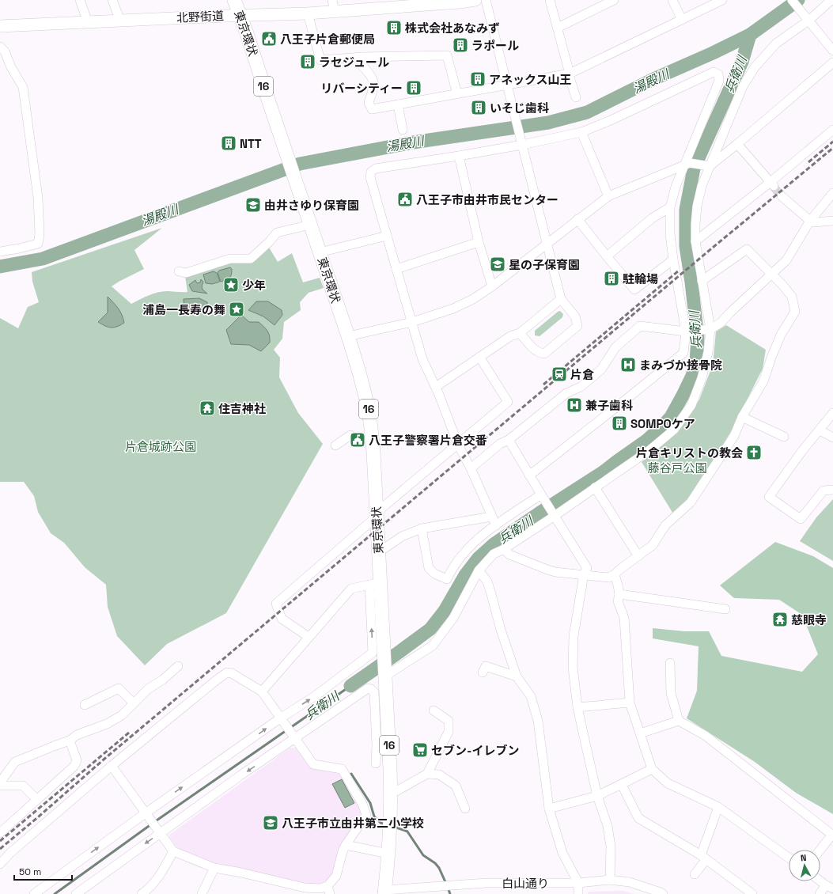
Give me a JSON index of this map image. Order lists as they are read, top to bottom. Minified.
{"streets":{"highway":["東京環状","16"],"main road":["北野街道"],"street":["白山通り"]},"crossings":[["北野街道","東京環状"],["東京環状","白山通り"]],"water":["兵衛川","湯殿川"],"parks":["片倉城跡公園","藤谷戸公園"],"places":{"building":["株式会社あなみず","ラポール","ラセジュール","アネックス山王","リバーシティー","いそじ歯科","NTT","駐輪場","SOMPOケア"],"public building":["八王子片倉郵便局","八王子市由井市民センター","八王子警察署片倉交番"],"school or university":["由井さゆり保育園","星の子保育園","八王子市立由井第二小学校"],"place":["少年","浦島一長寿の舞"],"hospital":["まみづか接骨院","兼子歯科"],"station":["片倉"],"temple":["住吉神社","慈眼寺"],"church":["片倉キリストの教会"],"supermarket":["セブン-イレブン"]},"scale_bar":"50 m","north":"top"}
